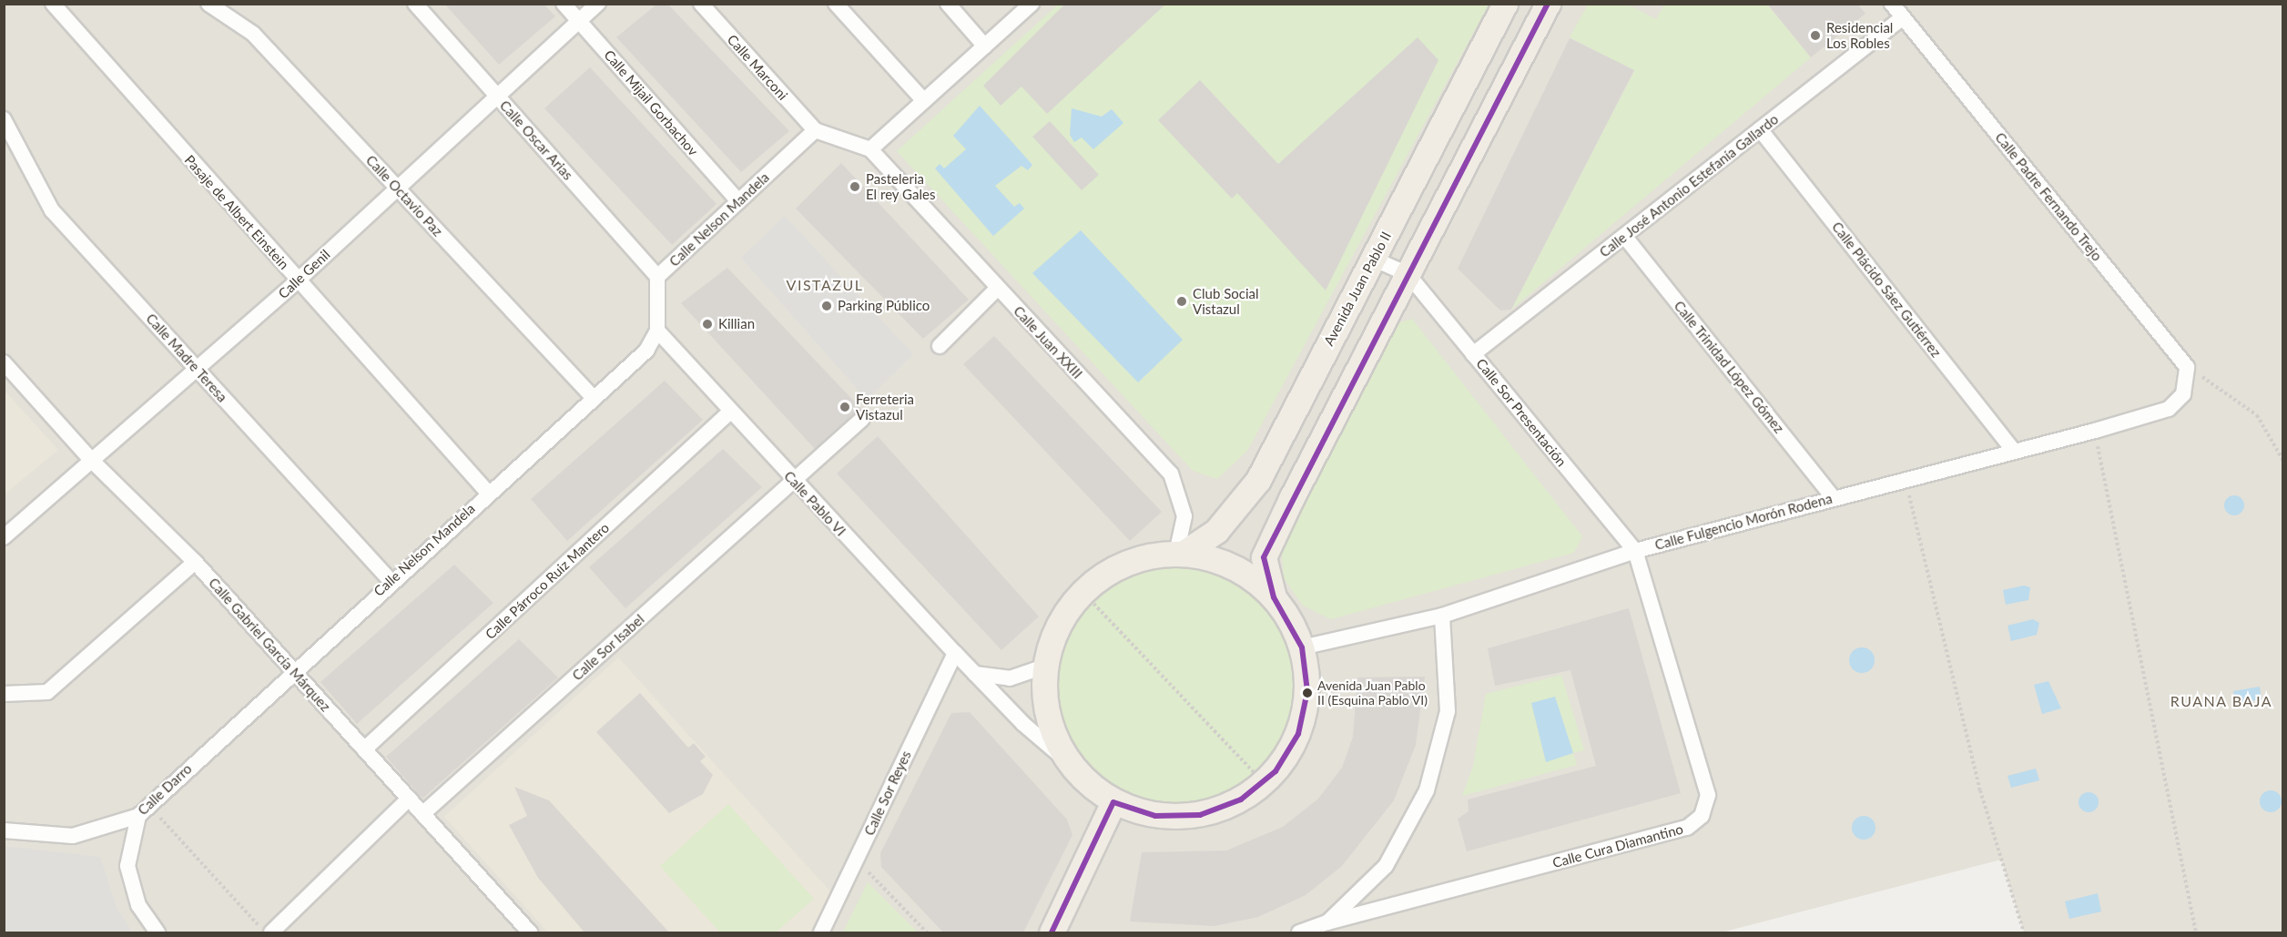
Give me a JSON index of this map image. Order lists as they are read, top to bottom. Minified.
{"streets":{"main road":["Avenida Juan Pablo II"],"street":["Calle Marconi","Calle Mijail Gorbachov","Calle Oscar Arias","Calle José Antonio Estefanía Gallardo","Calle Octavio Paz","Calle Padre Fernando Trejo","Pasaje de Albert Einstein","Calle Nelson Mandela","Calle Genil","Calle Plácido Sáez Gutiérrez","Calle Juan XXIII","Calle Madre Teresa","Calle Trinidad López Gómez","Calle Sor Presentación","Calle Pablo VI","Calle Fulgencio Morón Rodena","Calle Párroco Ruiz Mantero","Calle Gabriel García Márquez","Calle Sor Isabel","Calle Darro","Calle Sor Reyes","Calle Cura Diamantino"]},"crossings":[["Calle Marconi","Calle Nelson Mandela"],["Calle Mijail Gorbachov","Calle Nelson Mandela"],["Calle Mijail Gorbachov","Calle Genil"],["Calle Oscar Arias","Calle Nelson Mandela"],["Calle Oscar Arias","Calle Genil"],["Calle José Antonio Estefanía Gallardo","Calle Padre Fernando Trejo"],["Calle José Antonio Estefanía Gallardo","Calle Plácido Sáez Gutiérrez"],["Calle José Antonio Estefanía Gallardo","Calle Trinidad López Gómez"],["Calle José Antonio Estefanía Gallardo","Calle Sor Presentación"],["Calle Octavio Paz","Calle Nelson Mandela"],["Calle Octavio Paz","Calle Genil"],["Calle Padre Fernando Trejo","Calle Fulgencio Morón Rodena"],["Pasaje de Albert Einstein","Calle Nelson Mandela"],["Pasaje de Albert Einstein","Calle Genil"],["Calle Nelson Mandela","Calle Madre Teresa"],["Calle Nelson Mandela","Calle Pablo VI"],["Calle Nelson Mandela","Calle Gabriel García Márquez"],["Calle Nelson Mandela","Calle Darro"],["Calle Genil","Calle Madre Teresa"],["Calle Genil","Calle Gabriel García Márquez"],["Avenida Juan Pablo II","Calle Juan XXIII"],["Calle Plácido Sáez Gutiérrez","Calle Fulgencio Morón Rodena"],["Calle Trinidad López Gómez","Calle Fulgencio Morón Rodena"],["Calle Sor Presentación","Calle Fulgencio Morón Rodena"],["Calle Sor Presentación","Calle Cura Diamantino"],["Calle Pablo VI","Calle Párroco Ruiz Mantero"],["Calle Pablo VI","Calle Sor Isabel"],["Calle Pablo VI","Calle Sor Reyes"],["Calle Fulgencio Morón Rodena","Calle Cura Diamantino"],["Calle Párroco Ruiz Mantero","Calle Gabriel García Márquez"],["Calle Gabriel García Márquez","Calle Sor Isabel"],["Calle Gabriel García Márquez","Calle Darro"]],"districts":["VISTAZUL","RUANA BAJA"],"places":["Residencial Los Robles","Pasteleria El rey Gales","Club Social Vistazul","Parking Público","Killian","Ferreteria Vistazul","Avenida Juan Pablo II (Esquina Pablo VI)"]}
